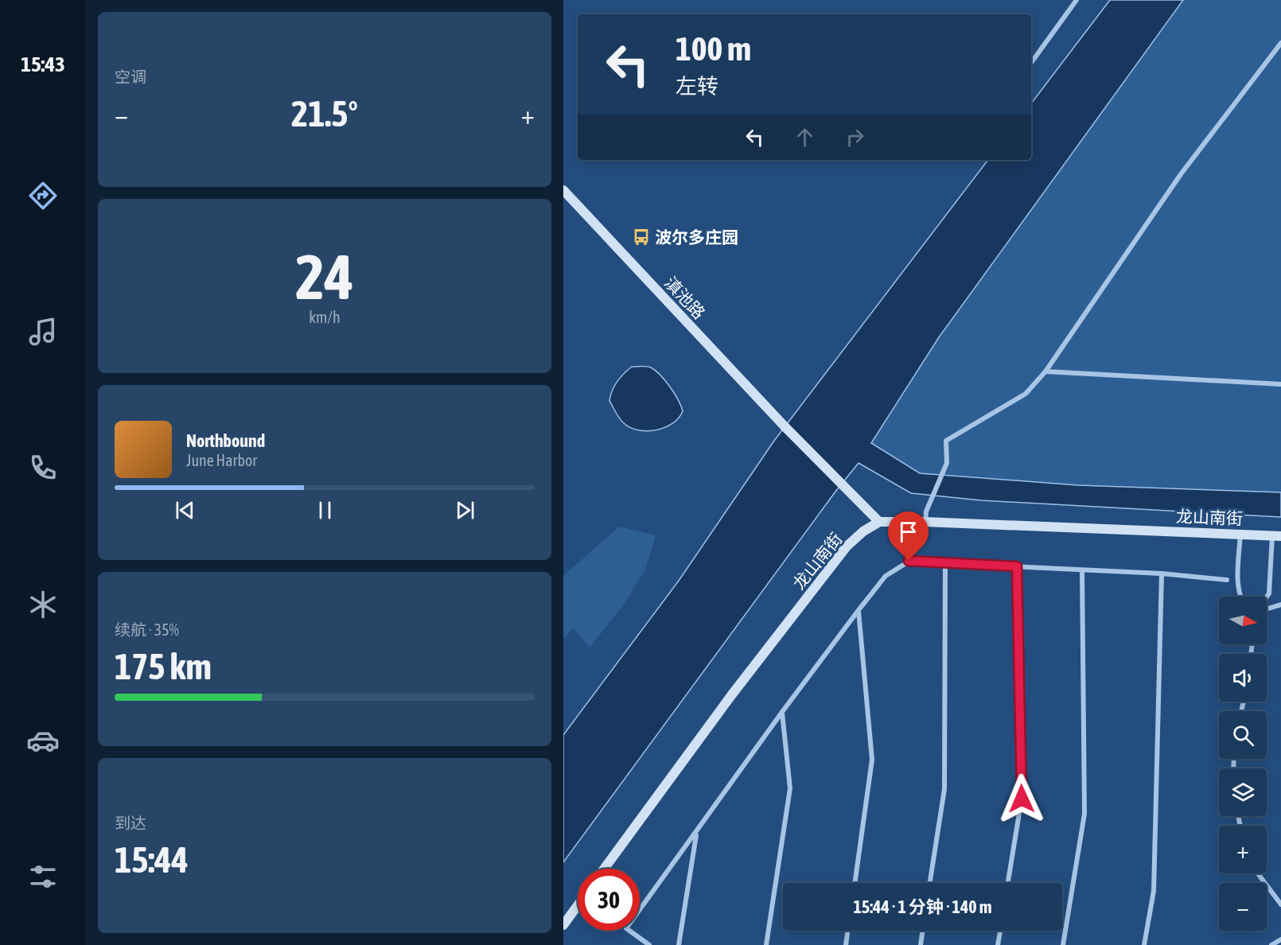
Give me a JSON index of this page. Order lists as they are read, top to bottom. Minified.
{"streets":{"street":["滇池路","龙山南街"]},"crossings":[["滇池路","龙山南街"]],"places":{"bus stop":["波尔多庄园"]},"north":"right","page":{"tabs":"15:43","tile":["空调",["24","km/h"],["续航 · 35%","175 km"],["到达","15:44"]],"turn":["100 m","左转"],"heat":["−","21.5°","+"],"song":["Northbound","June Harbor"],"map_buttons":["+","−"],"limit":"30","trip":"15:44 · 1 分钟 · 140 m"}}
